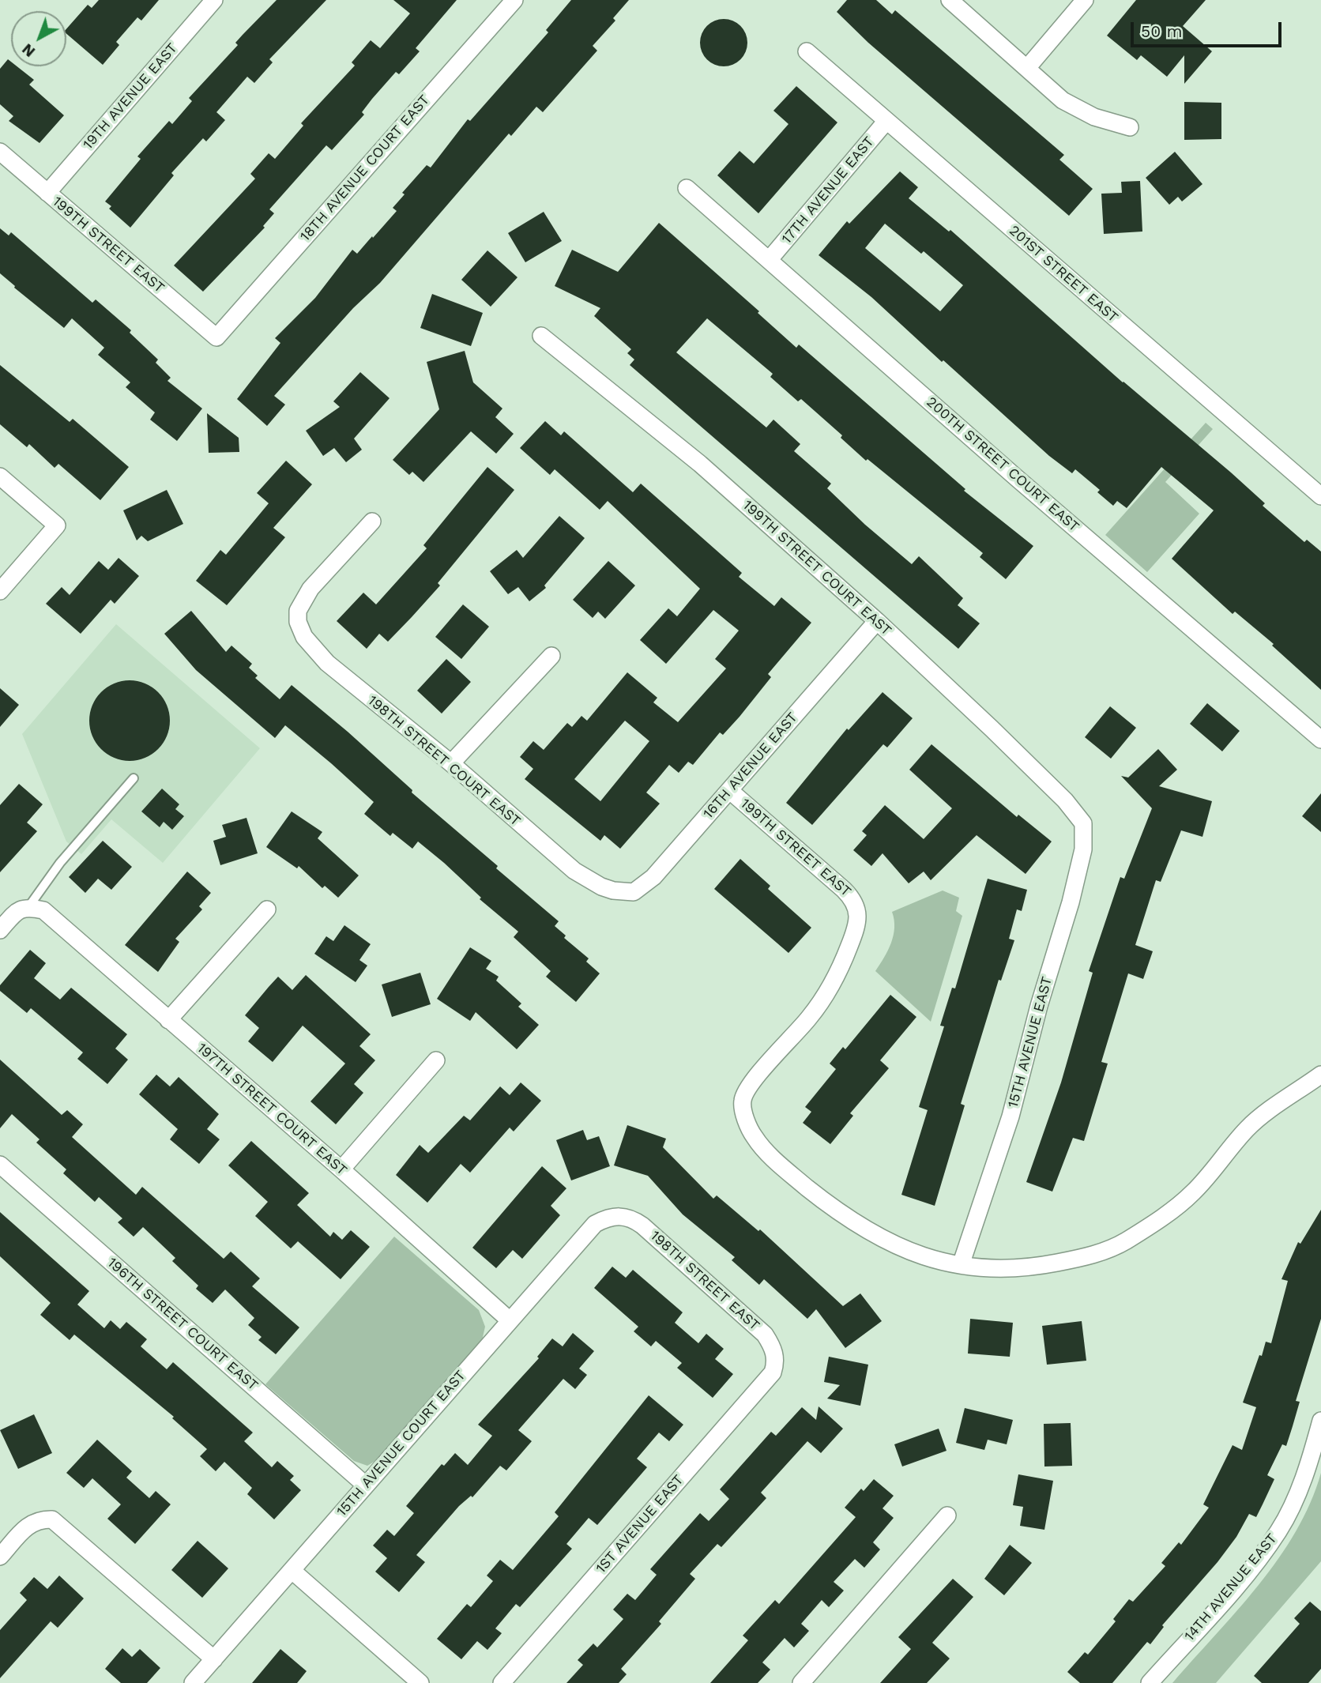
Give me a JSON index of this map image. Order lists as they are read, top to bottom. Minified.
{"streets":{"street":["19TH AVENUE EAST","18TH AVENUE COURT EAST","17TH AVENUE EAST","199TH STREET EAST","201ST STREET EAST","200TH STREET COURT EAST","199TH STREET COURT EAST","198TH STREET COURT EAST","16TH AVENUE EAST","15TH AVENUE EAST","197TH STREET COURT EAST","198TH STREET EAST","196TH STREET COURT EAST","15TH AVENUE COURT EAST","1ST AVENUE EAST","14TH AVENUE EAST"]},"crossings":[["19TH AVENUE EAST","199TH STREET EAST"],["18TH AVENUE COURT EAST","199TH STREET EAST"],["17TH AVENUE EAST","201ST STREET EAST"],["17TH AVENUE EAST","200TH STREET COURT EAST"],["199TH STREET EAST","16TH AVENUE EAST"],["199TH STREET EAST","15TH AVENUE EAST"],["199TH STREET COURT EAST","16TH AVENUE EAST"],["199TH STREET COURT EAST","15TH AVENUE EAST"],["198TH STREET COURT EAST","16TH AVENUE EAST"],["197TH STREET COURT EAST","15TH AVENUE COURT EAST"],["198TH STREET EAST","15TH AVENUE COURT EAST"],["198TH STREET EAST","1ST AVENUE EAST"],["196TH STREET COURT EAST","15TH AVENUE COURT EAST"]],"scale_bar":"50 m","north":"bottom left"}
